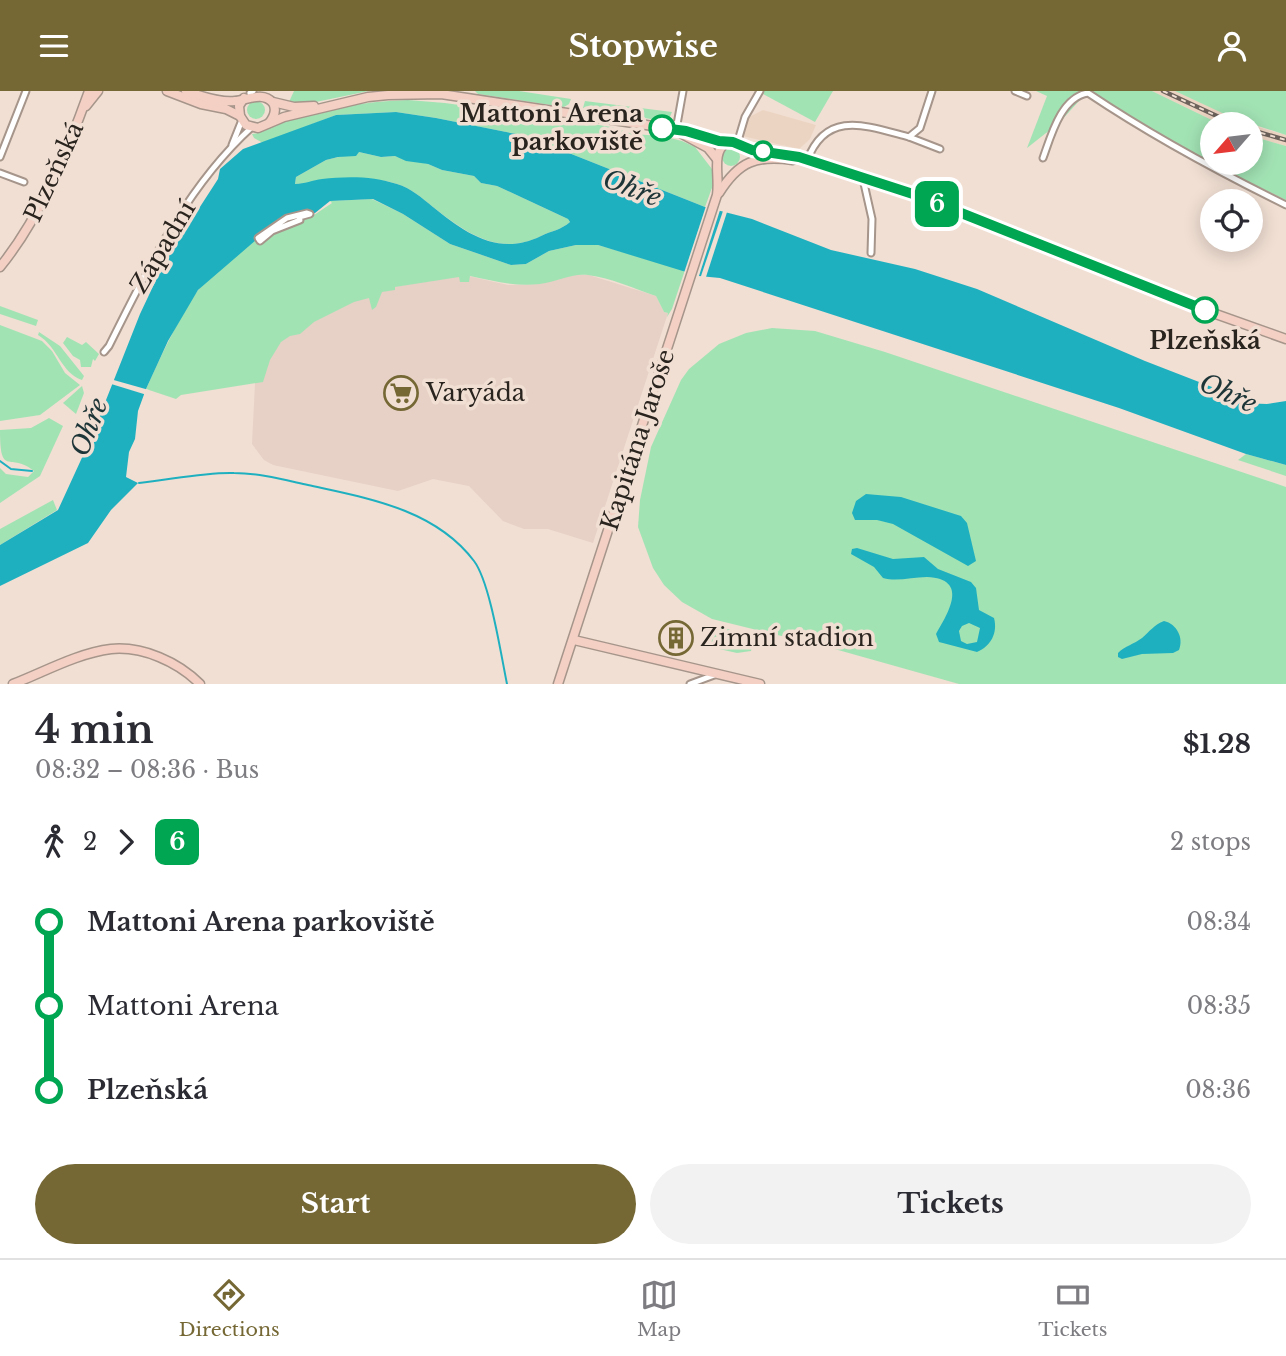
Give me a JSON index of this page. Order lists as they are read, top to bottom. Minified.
{"streets":{"street":["Plzeňská","Západní","Kapitána Jaroše"]},"water":["Ohře"],"places":{"other":["Mattoni Arena parkoviště","Plzeňská"],"supermarket":["Varyáda"],"building":["Zimní stadion"]},"lines":["bus line 6"],"north":"bottom left","page":{"header":"Stopwise","on_map":"6","heading":["4 min","08:32 – 08:36 · Bus","$1.28"],"legs":["2","6","2 stops"],"list":[{"name":"Mattoni Arena parkoviště","value":"08:34"},{"name":"Mattoni Arena","value":"08:35"},{"name":"Plzeňská","value":"08:36"}],"buttons":["Start","Tickets"],"tabs":["Directions","Map","Tickets"]}}
